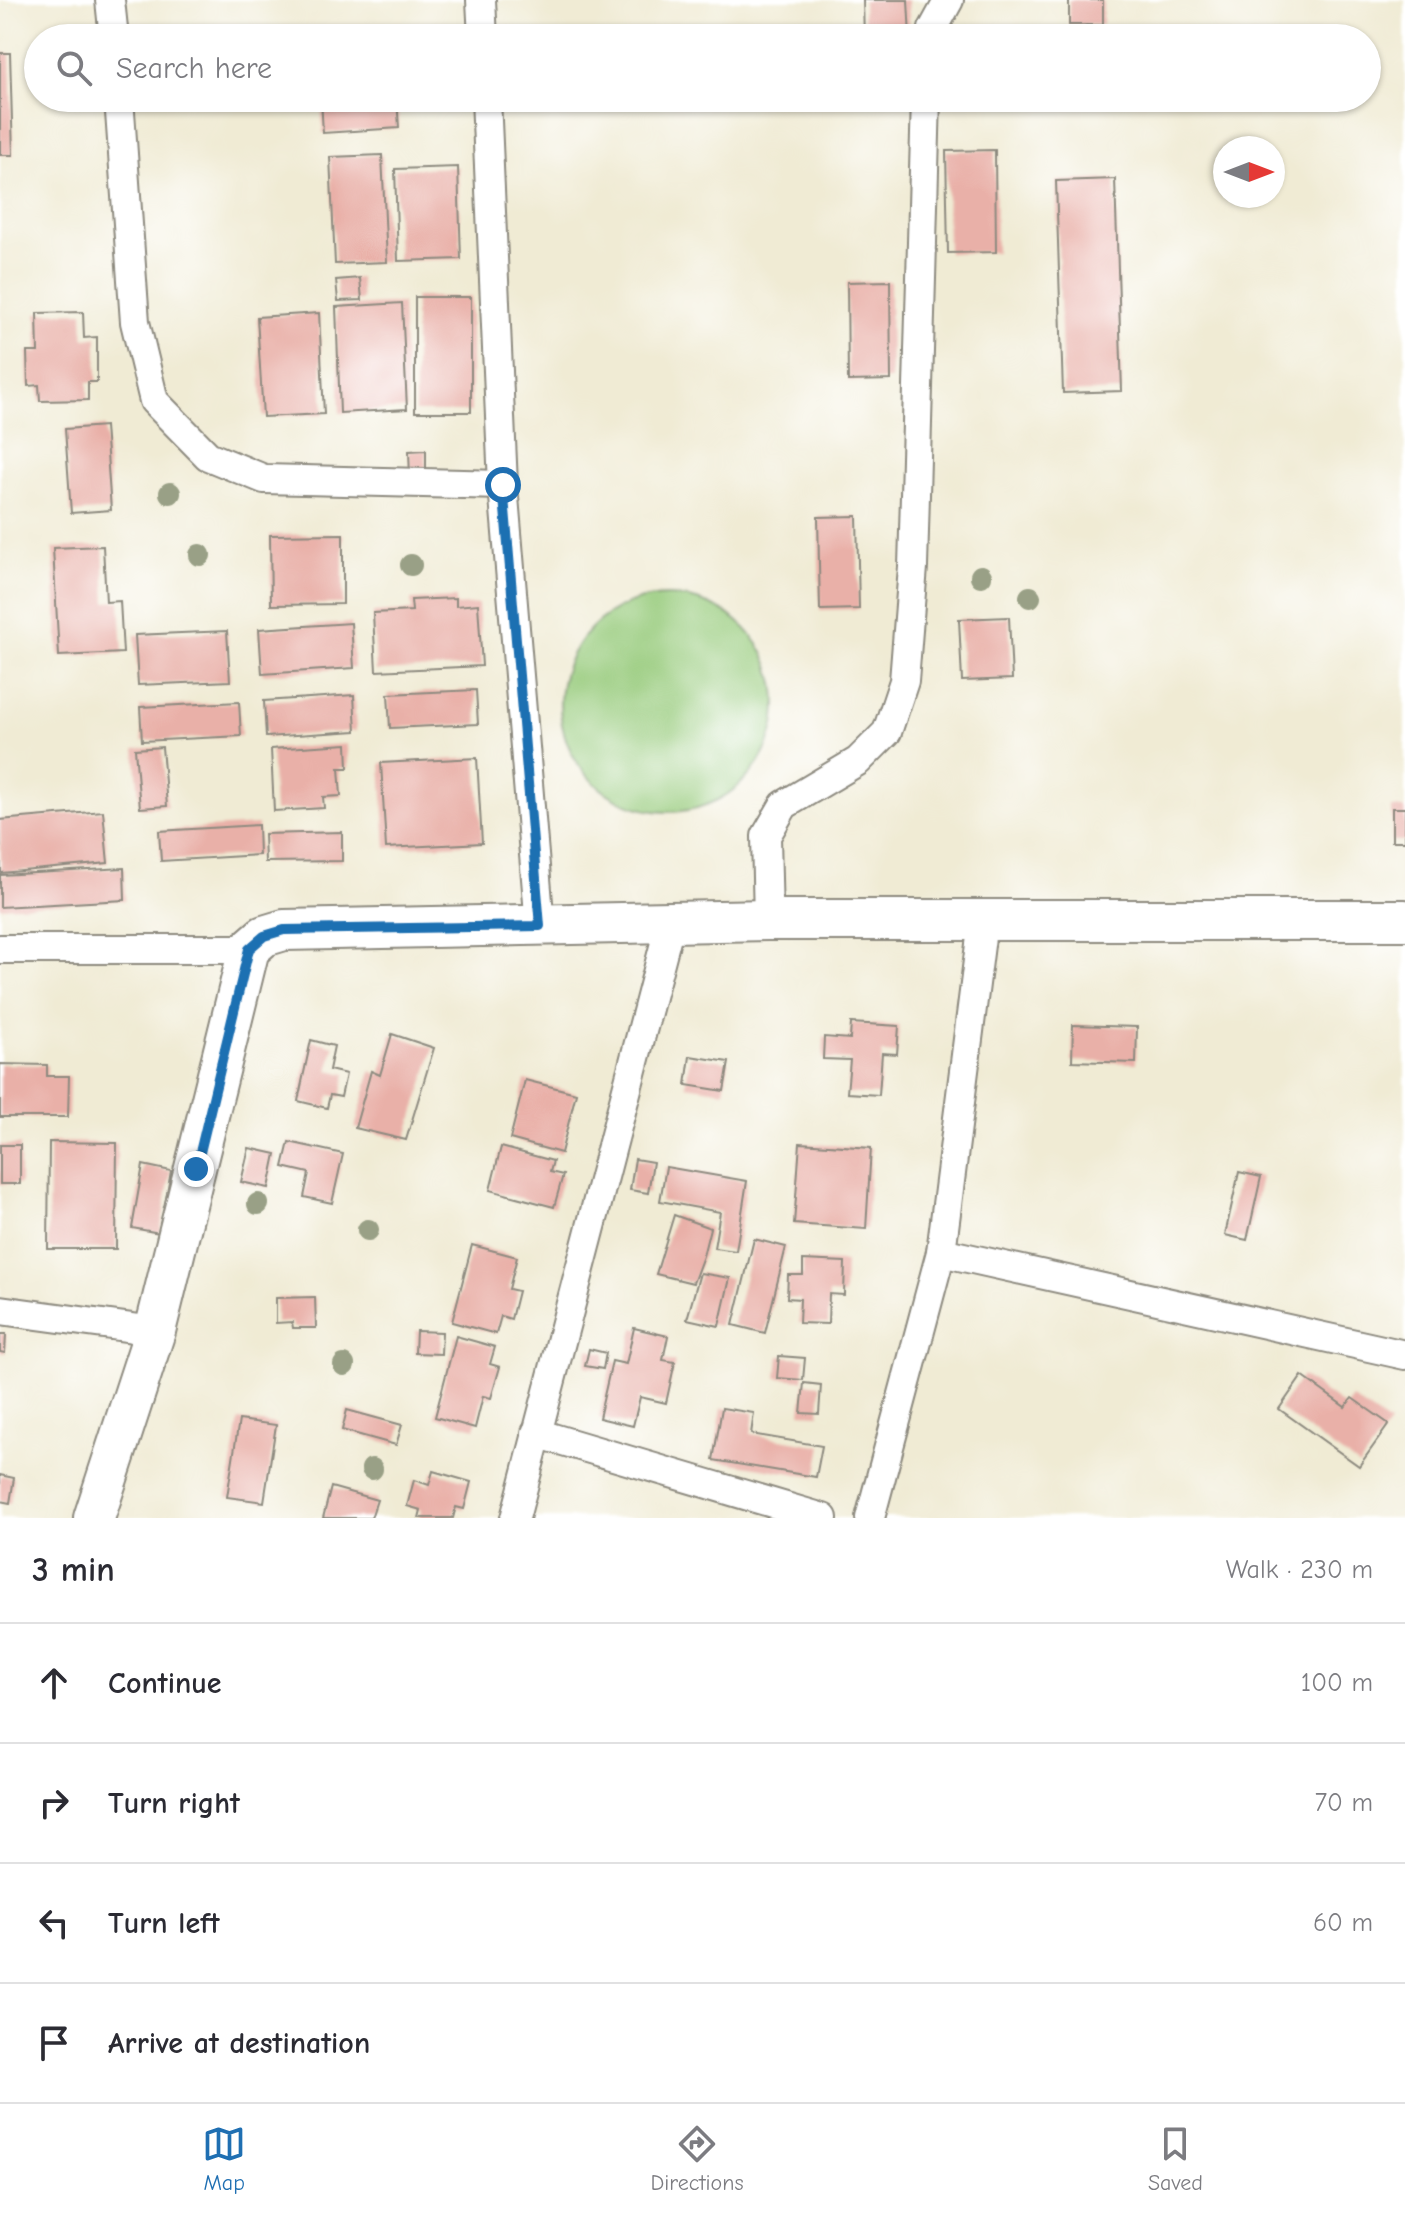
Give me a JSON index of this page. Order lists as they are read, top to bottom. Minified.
{"north":"right","page":{"search":"Search here","heading":["3 min","Walk · 230 m"],"list":[["Continue","100 m"],["Turn right","70 m"],["Turn left","60 m"],"Arrive at destination"],"nav":["Map","Directions","Saved"]}}
